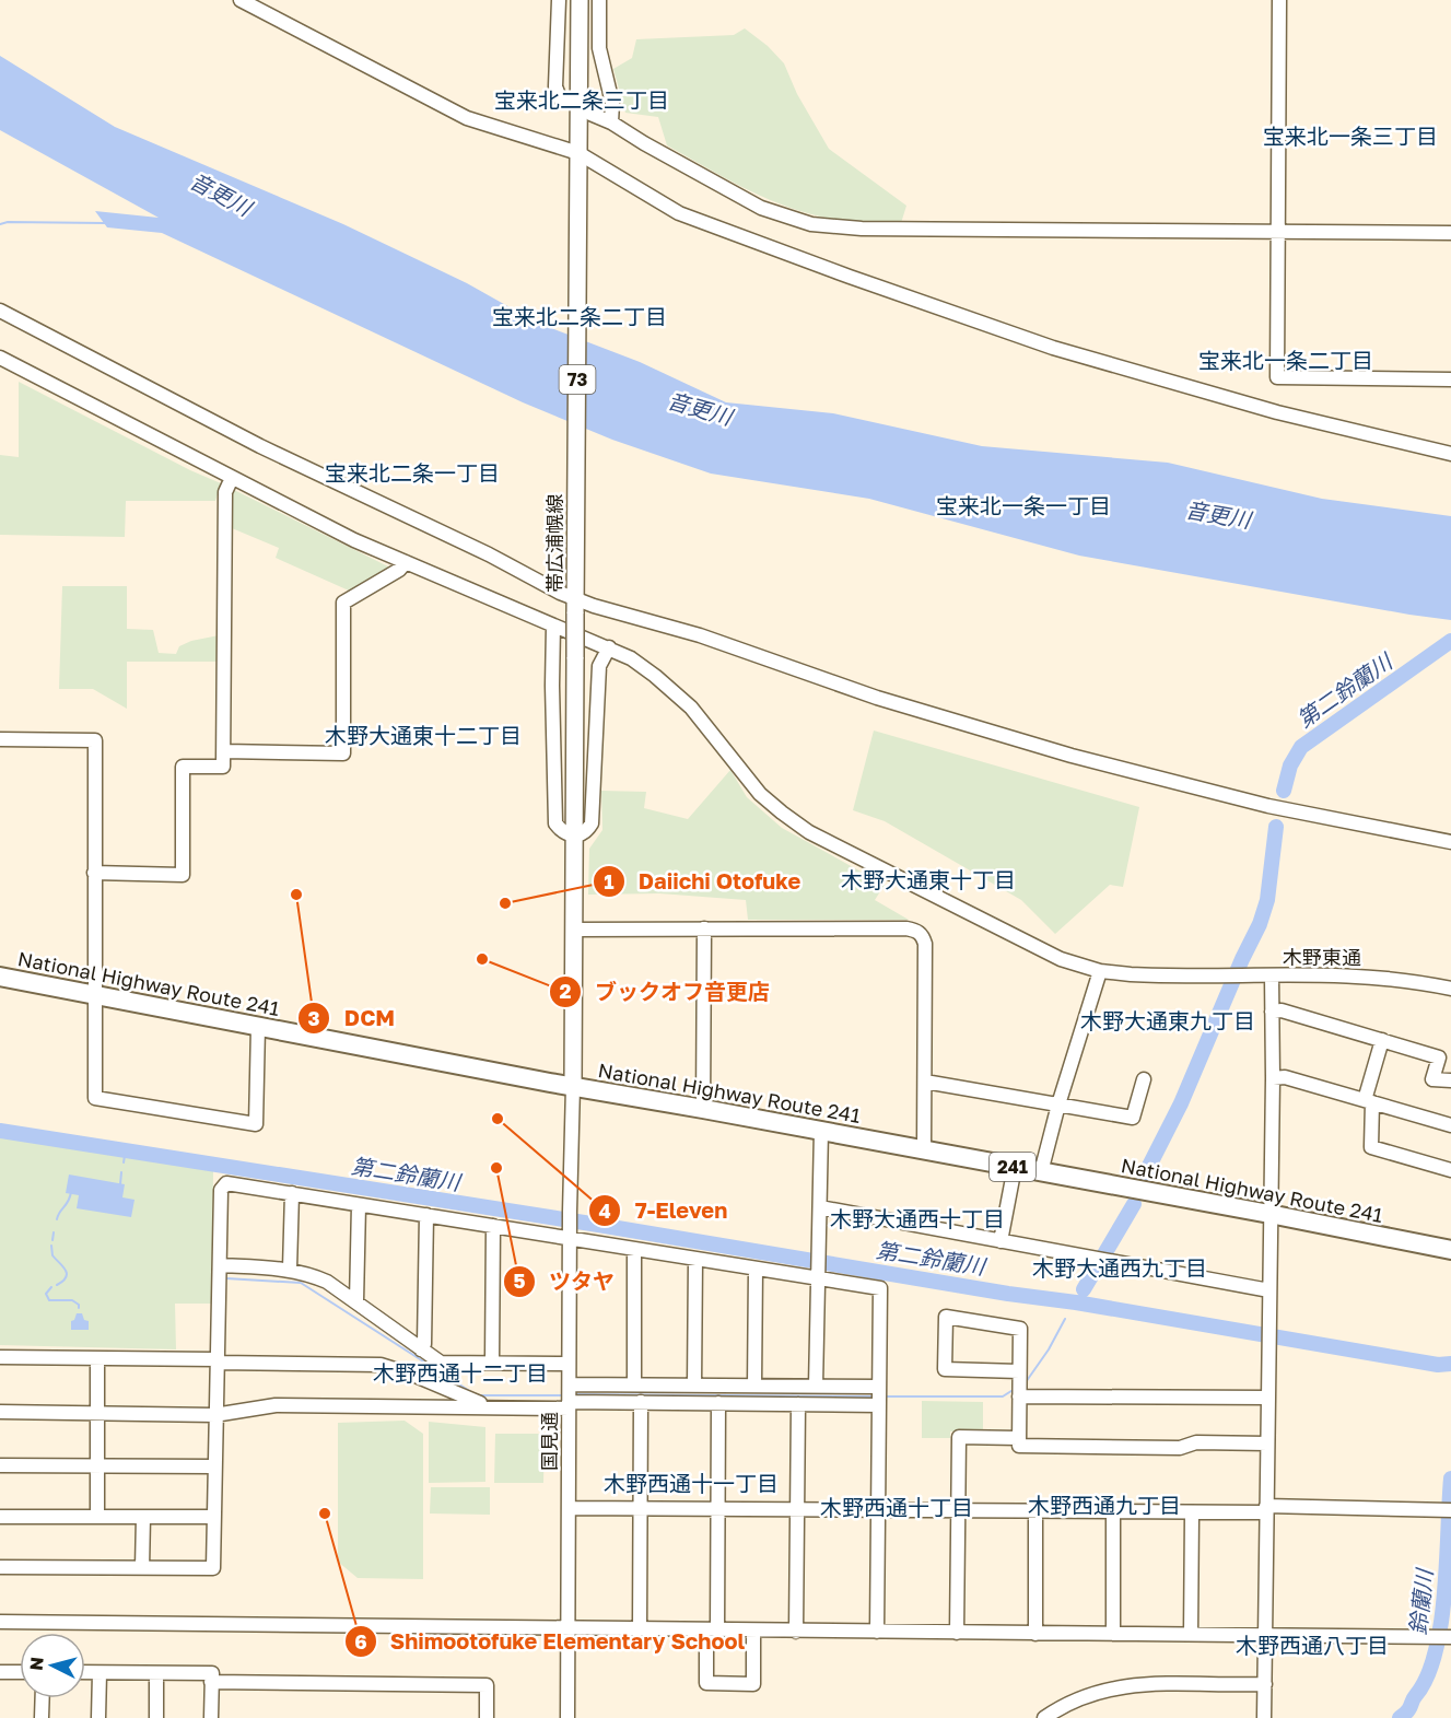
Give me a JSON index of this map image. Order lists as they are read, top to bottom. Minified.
{"streets":{"highway":["National Highway Route 241","241"],"main road":["73","帯広浦幌線"],"street":["木野東通","国見通"]},"crossings":[["帯広浦幌線","National Highway Route 241"],["帯広浦幌線","国見通"],["木野東通","National Highway Route 241"],["National Highway Route 241","国見通"]],"districts":["宝来北二条三丁目","宝来北一条三丁目","宝来北二条二丁目","宝来北一条二丁目","宝来北二条一丁目","宝来北一条一丁目","木野大通東十二丁目","木野大通東十丁目","木野大通東九丁目","木野大通西十丁目","木野大通西九丁目","木野西通十二丁目","木野西通十一丁目","木野西通九丁目","木野西通十丁目","木野西通八丁目"],"water":["音更川","第二鈴蘭川","鈴蘭川"],"places":["DCM","Daiichi Otofuke","ブックオフ音更店","7-Eleven","ツタヤ","Shimootofuke Elementary School"],"north":"left"}
